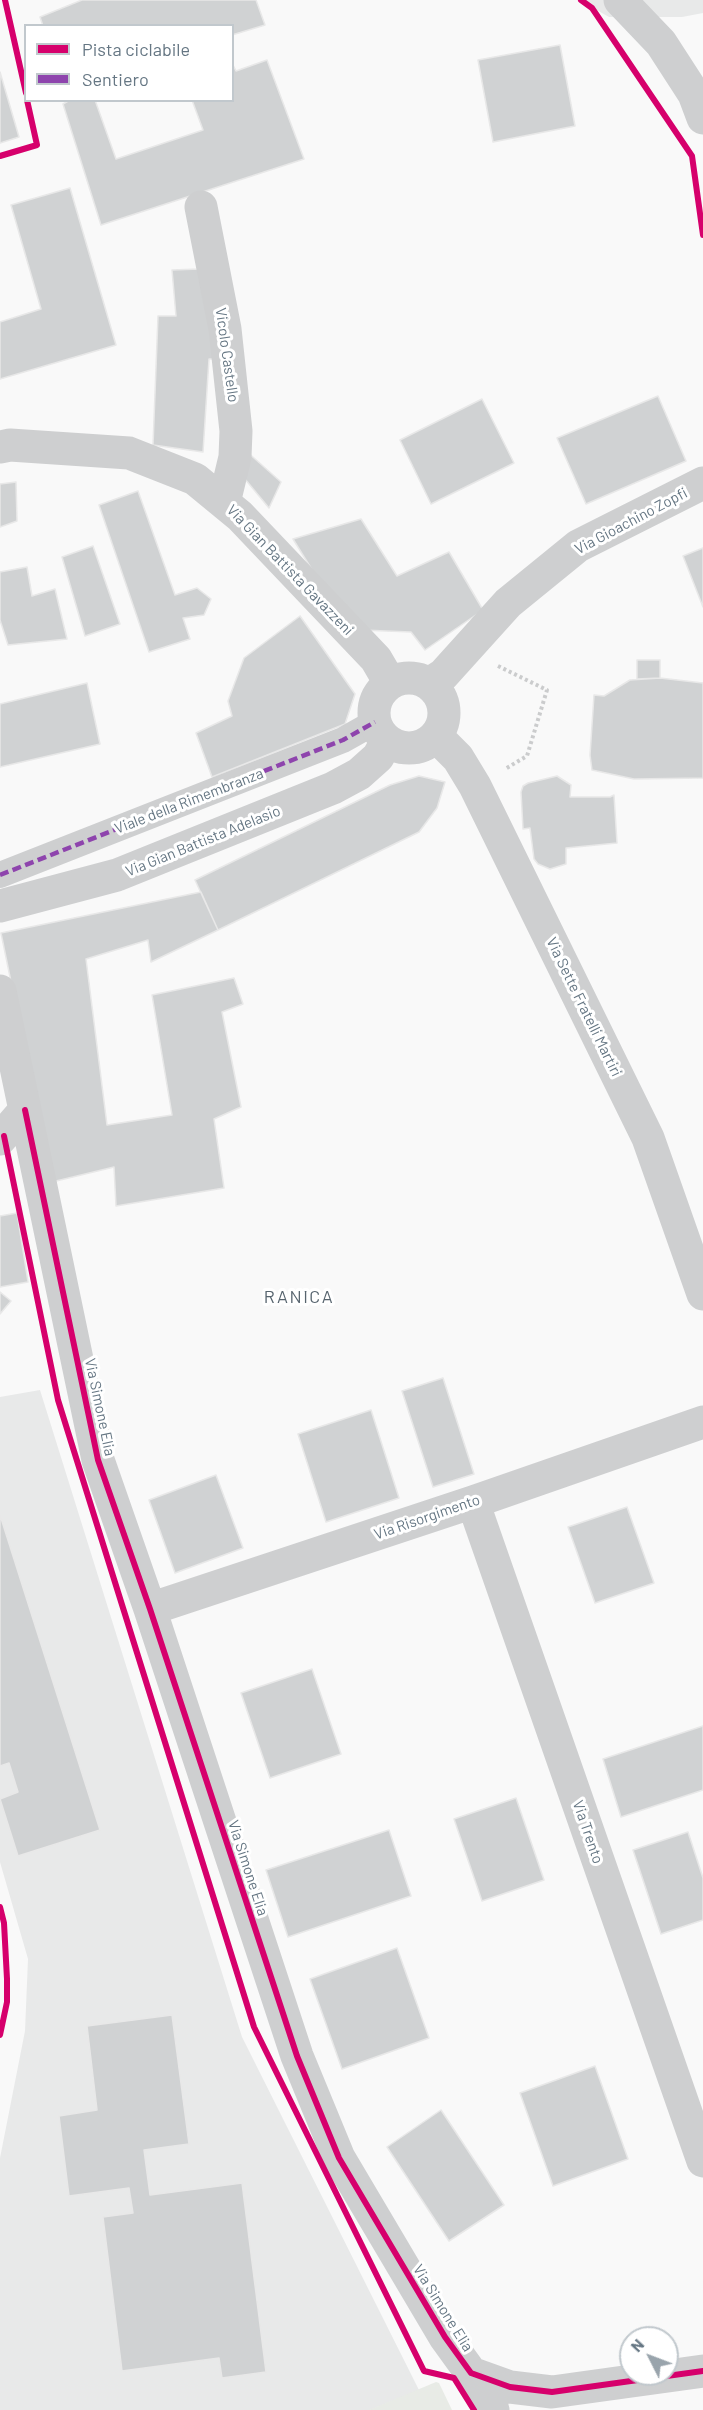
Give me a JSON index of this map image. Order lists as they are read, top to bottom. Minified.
{"streets":{"street":["Vicolo Castello","Via Gioachino Zopfi","Via Gian Battista Gavazzeni","Viale della Rimembranza","Via Gian Battista Adelasio","Via Sette Fratelli Martiri","Via Simone Elia","Via Risorgimento","Via Trento"]},"crossings":[["Vicolo Castello","Via Gian Battista Gavazzeni"],["Via Gioachino Zopfi","Via Gian Battista Gavazzeni"],["Via Gioachino Zopfi","Viale della Rimembranza"],["Via Gioachino Zopfi","Via Gian Battista Adelasio"],["Via Gioachino Zopfi","Via Sette Fratelli Martiri"],["Via Gian Battista Gavazzeni","Viale della Rimembranza"],["Via Gian Battista Gavazzeni","Via Gian Battista Adelasio"],["Via Gian Battista Gavazzeni","Via Sette Fratelli Martiri"],["Viale della Rimembranza","Via Gian Battista Adelasio"],["Viale della Rimembranza","Via Sette Fratelli Martiri"],["Via Gian Battista Adelasio","Via Sette Fratelli Martiri"],["Via Simone Elia","Via Risorgimento"],["Via Risorgimento","Via Trento"]],"districts":["RANICA"],"legend":["Pista ciclabile","Sentiero"],"north":"top left"}
